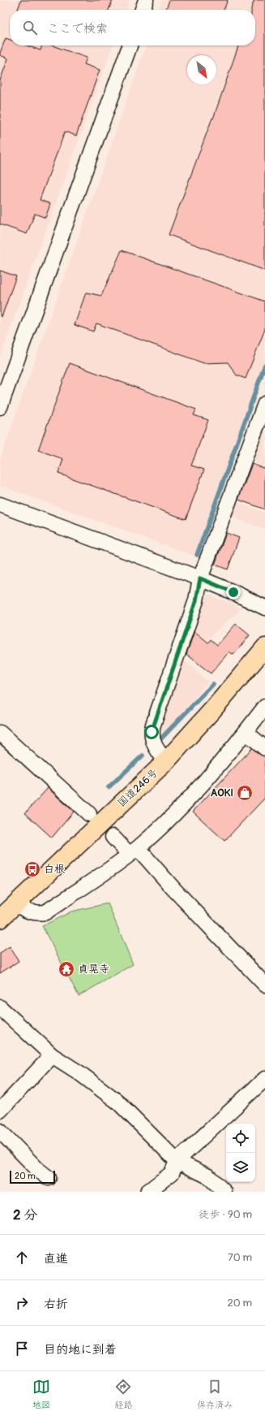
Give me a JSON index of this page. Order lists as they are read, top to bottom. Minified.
{"streets":{"highway":["国道246号"]},"places":{"shop":["AOKI"],"bus stop":["白根"],"temple":["貞晃寺"]},"scale_bar":"20 m","north":"bottom right","page":{"search":"ここで検索","scale":"20 m","heading":["2 分","徒歩 · 90 m"],"list":[["直進","70 m"],["右折","20 m"],"目的地に到着"],"nav":["地図","経路","保存済み"]}}
